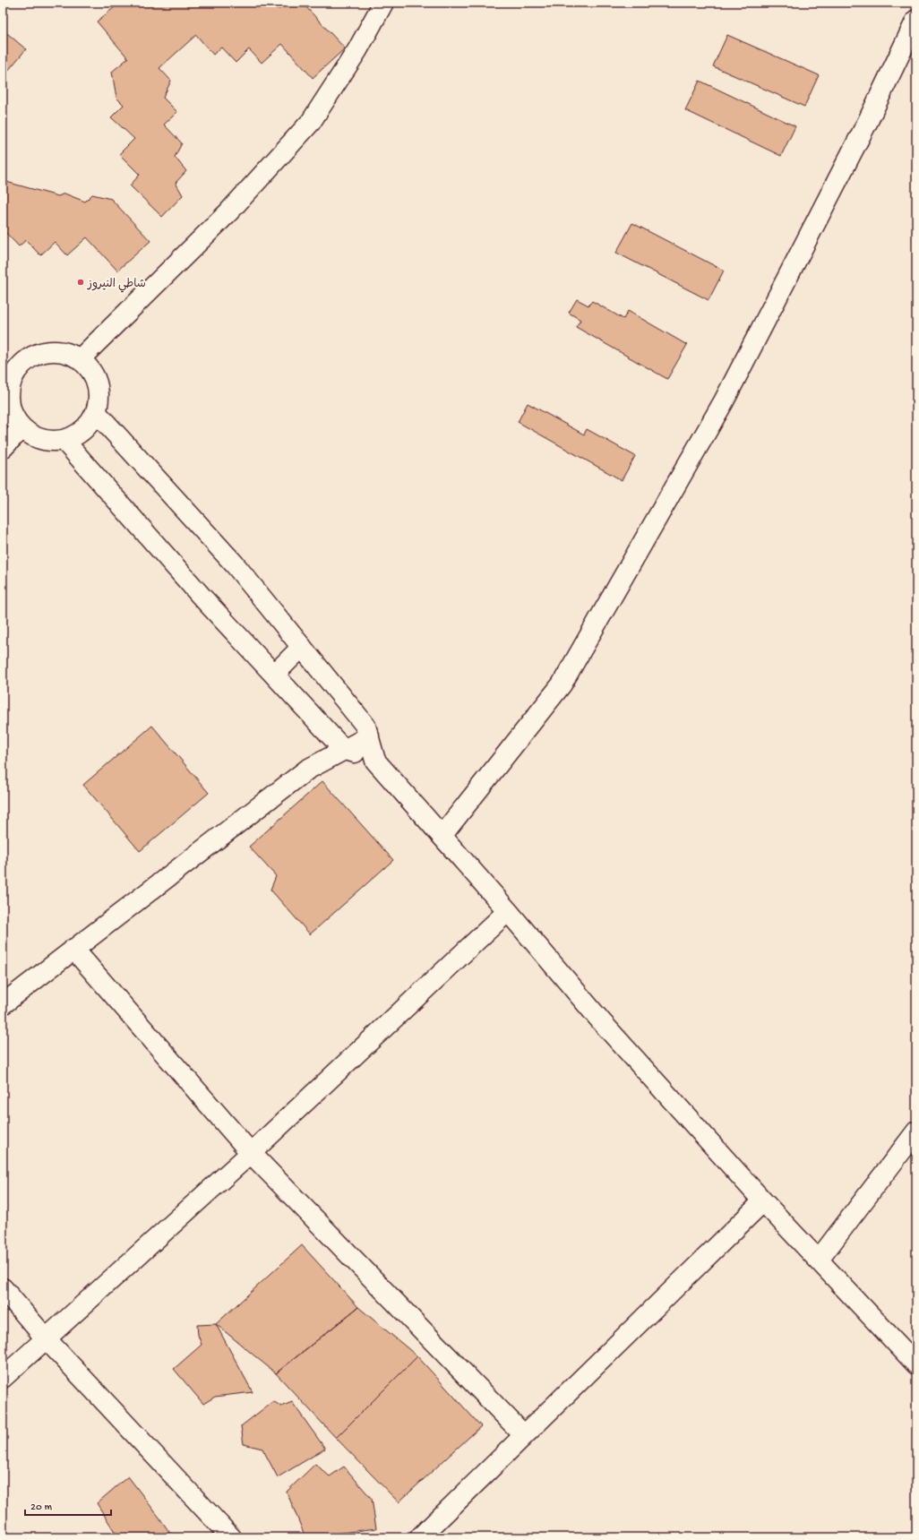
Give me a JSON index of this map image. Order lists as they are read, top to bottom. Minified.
{"places":["شاطي النيروز"],"scale_bar":"20 m"}
